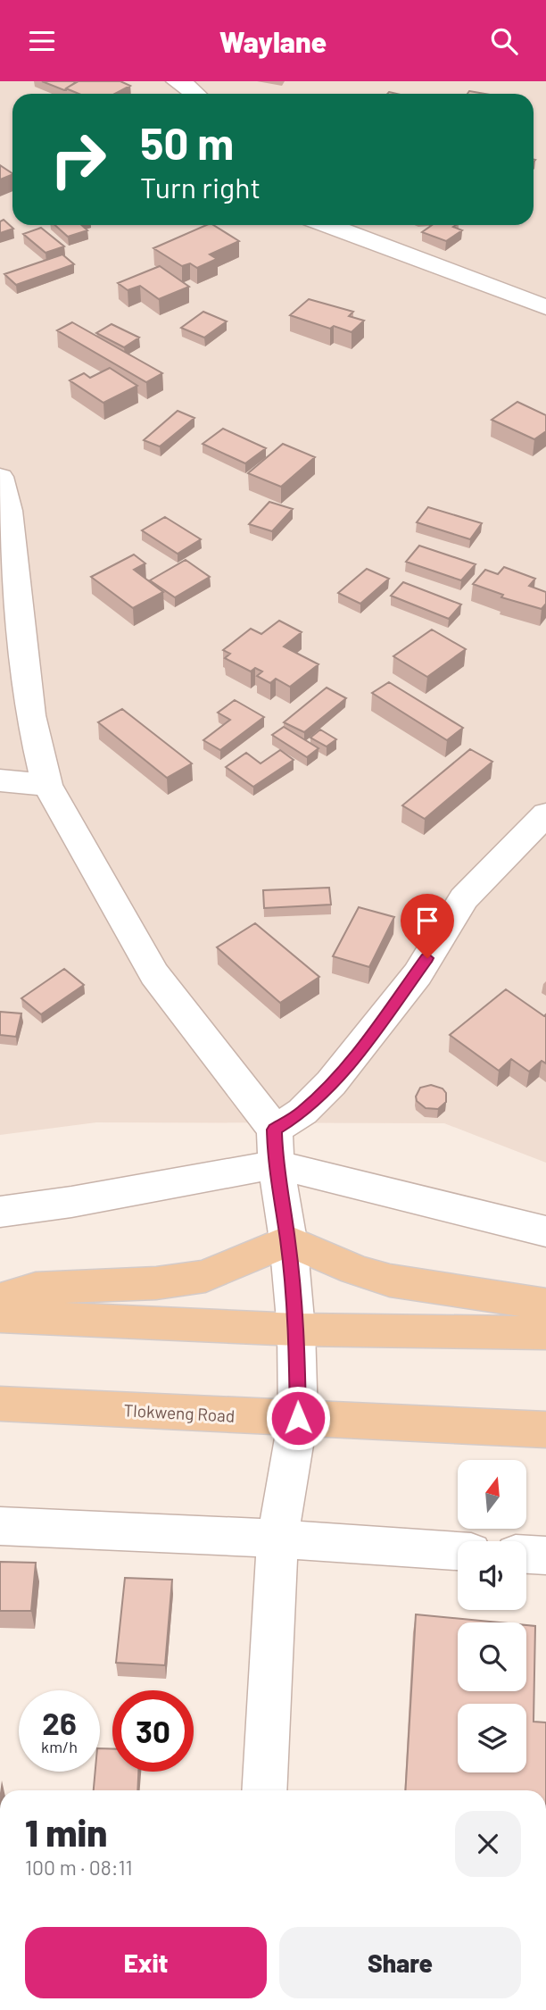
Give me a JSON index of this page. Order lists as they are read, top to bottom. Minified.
{"streets":{"main road":["Tlokweng Road"]},"north":"top","page":{"header":"Waylane","turn":["50 m","Turn right"],"speed":"26 km/h","limit":"30","heading":["1 min","100 m · 08:11"],"buttons":["Exit","Share"]}}
